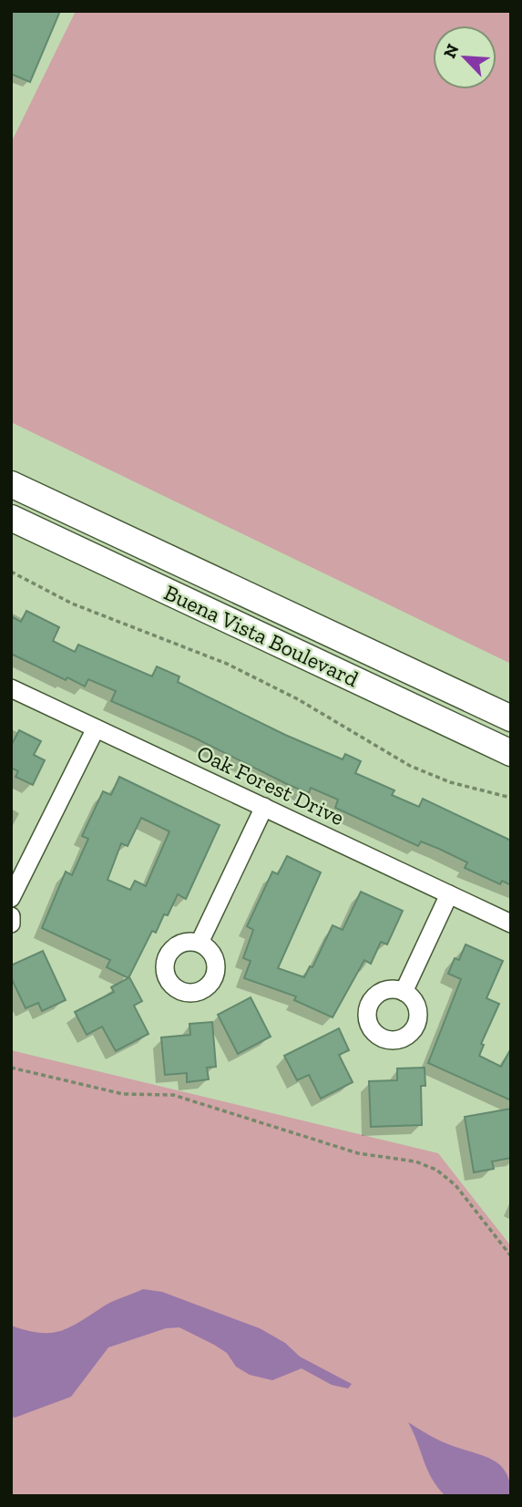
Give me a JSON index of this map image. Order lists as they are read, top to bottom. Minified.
{"streets":{"main road":["Buena Vista Boulevard"],"street":["Oak Forest Drive"]},"north":"top left"}
